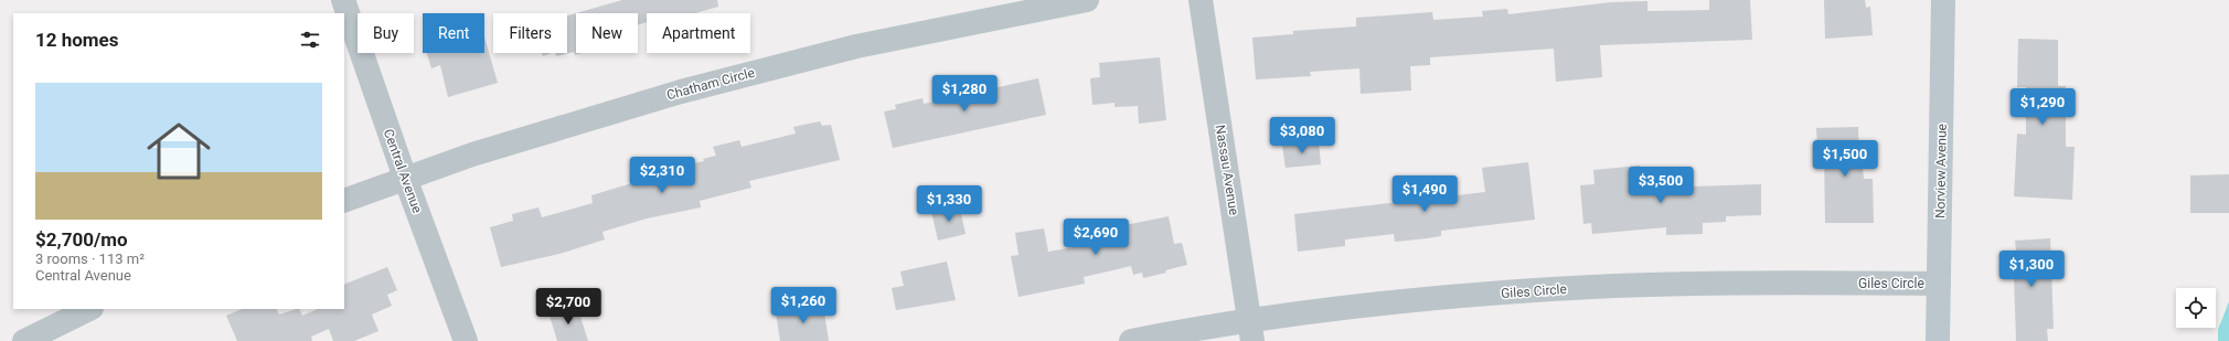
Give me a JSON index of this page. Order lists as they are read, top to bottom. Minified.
{"streets":{"street":["Chatham Circle","Nassau Avenue","Central Avenue","Norview Avenue","Giles Circle"]},"crossings":[["Chatham Circle","Central Avenue"],["Nassau Avenue","Giles Circle"],["Norview Avenue","Giles Circle"]],"page":{"chip":["Buy","Rent","Filters","New","Apartment"],"heading":"12 homes","list":[{"name":"$2,700/mo","note":"3 rooms · 113 m² · Central Avenue"}],"price":["$1,280","$1,290","$3,080","$1,500","$2,310","$3,500","$1,490","$1,330","$2,690","$1,300","$1,260","$2,700"]}}
